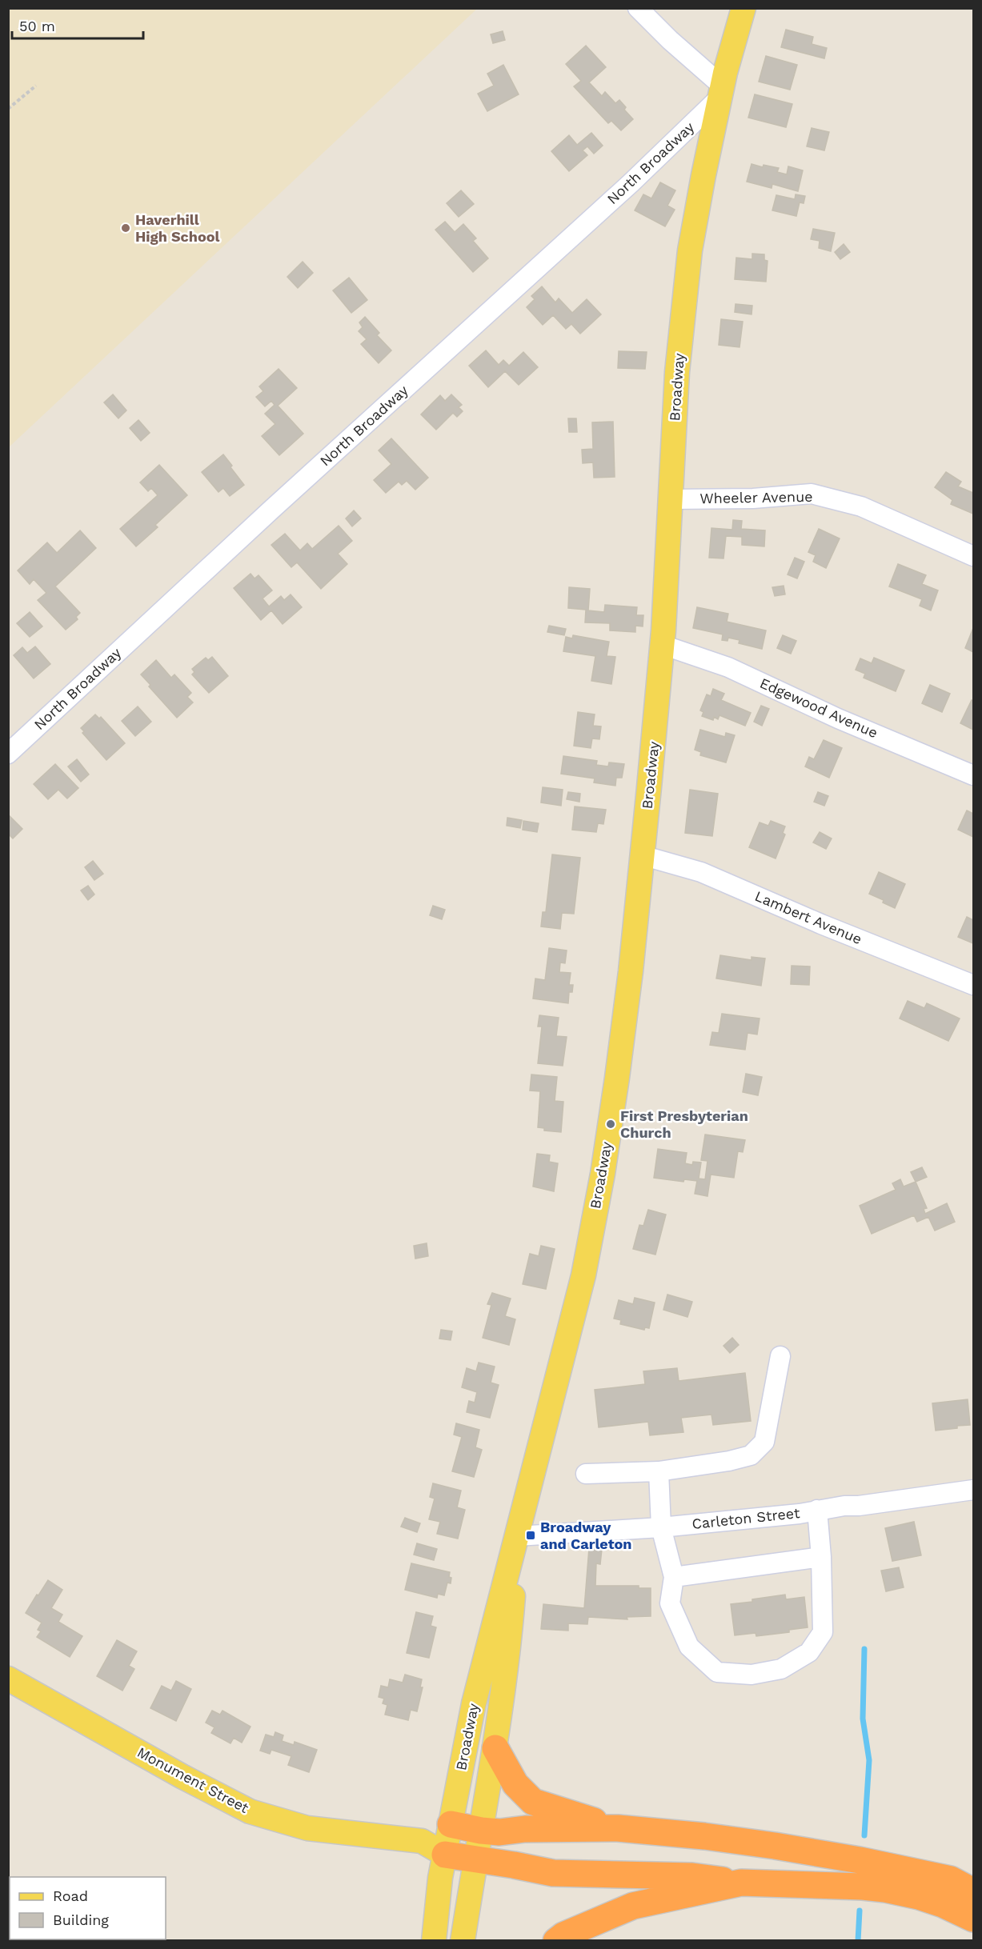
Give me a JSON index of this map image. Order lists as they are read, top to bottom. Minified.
{"streets":{"main road":["Broadway","Monument Street"],"street":["North Broadway","Wheeler Avenue","Edgewood Avenue","Lambert Avenue","Carleton Street"]},"crossings":[["North Broadway","Broadway"],["Broadway","Wheeler Avenue"],["Broadway","Edgewood Avenue"],["Broadway","Lambert Avenue"],["Broadway","Carleton Street"],["Broadway","Monument Street"]],"places":{"other":["Haverhill High School","First Presbyterian Church"],"transit":["Broadway and Carleton"]},"legend":["Road","Building"],"scale_bar":"50 m"}
